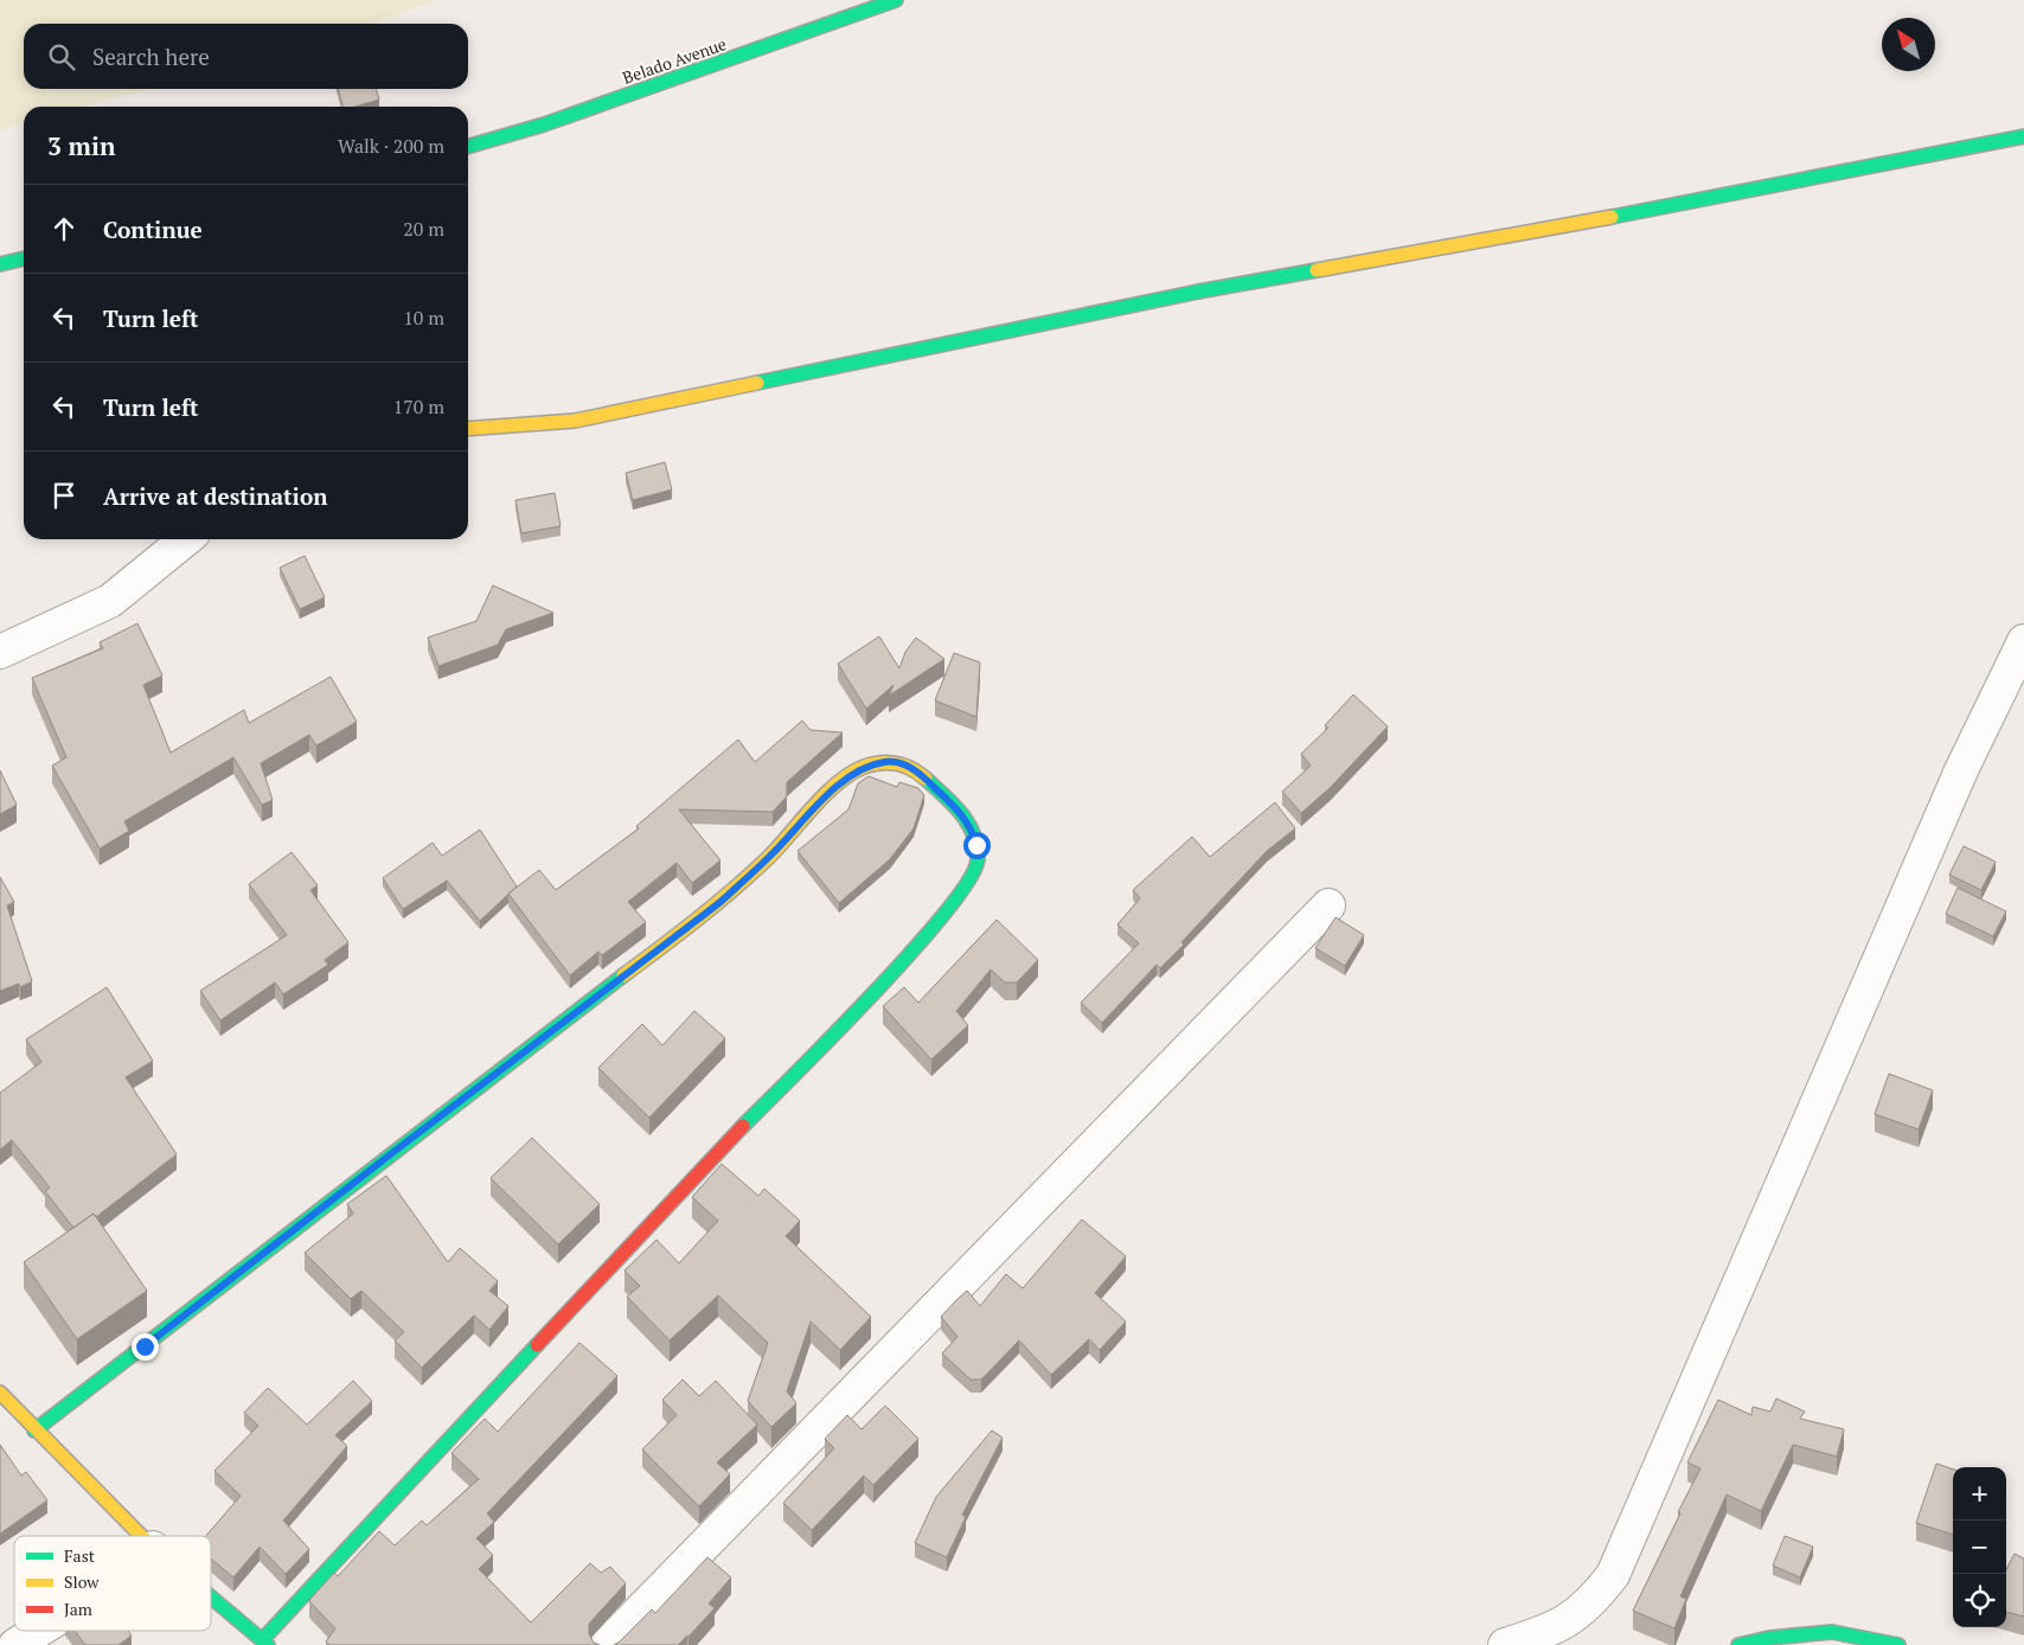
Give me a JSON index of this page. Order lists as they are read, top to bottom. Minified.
{"streets":{"street":["Belado Avenue"]},"legend":["Fast","Slow","Jam"],"north":"top left","page":{"search":"Search here","heading":["3 min","Walk · 200 m"],"list":[["Continue","20 m"],["Turn left","10 m"],["Turn left","170 m"],"Arrive at destination"],"map_buttons":["+","−"]}}
